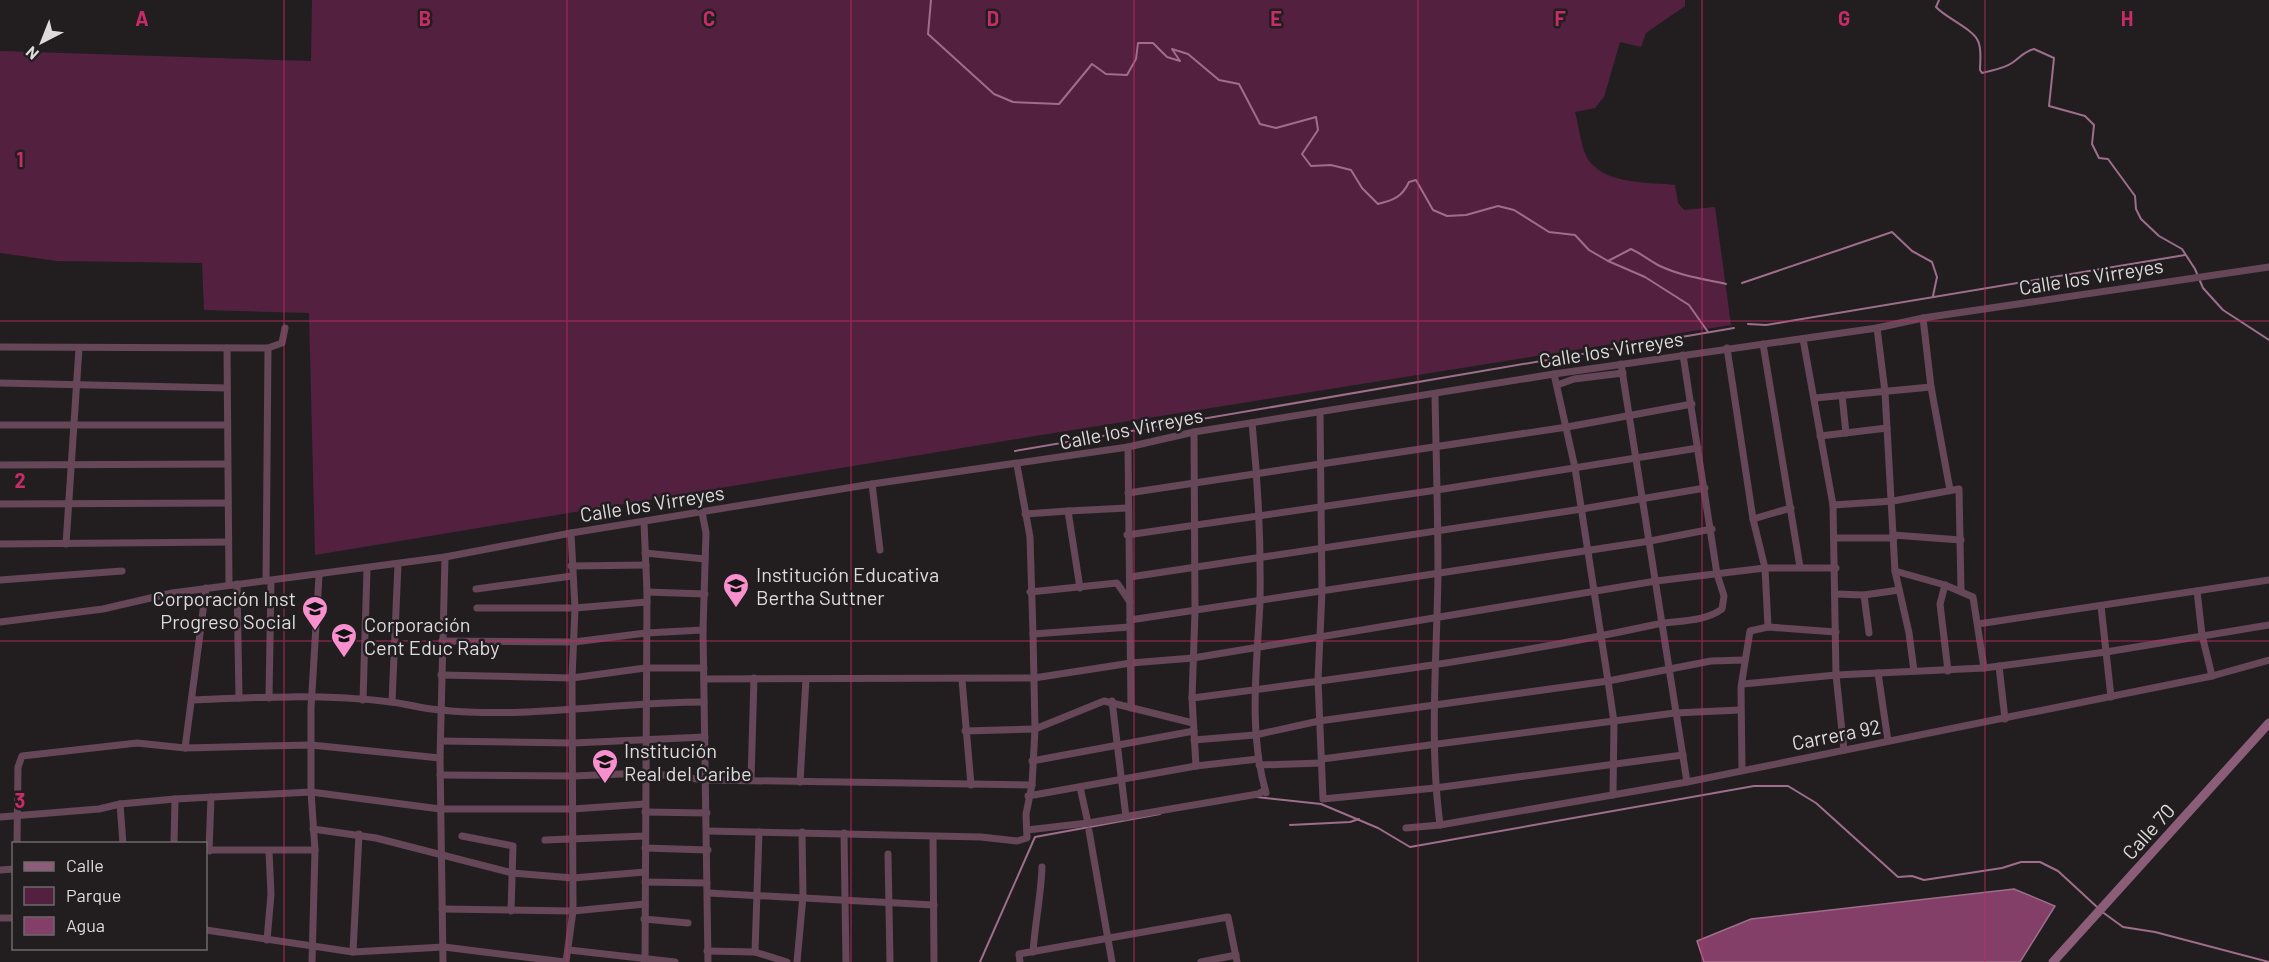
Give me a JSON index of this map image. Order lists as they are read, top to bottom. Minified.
{"streets":{"street":["Calle los Virreyes","Carrera 92","Calle 70"]},"places":{"school or university":["Institución Educativa Bertha Suttner","Corporación Inst Progreso Social","Corporación Cent Educ Raby","Institución Real del Caribe"]},"legend":["Calle","Parque","Agua"],"north":"bottom left","grid":{"columns":["A","B","C","D","E","F","G","H"],"rows":["1","2","3"]}}
